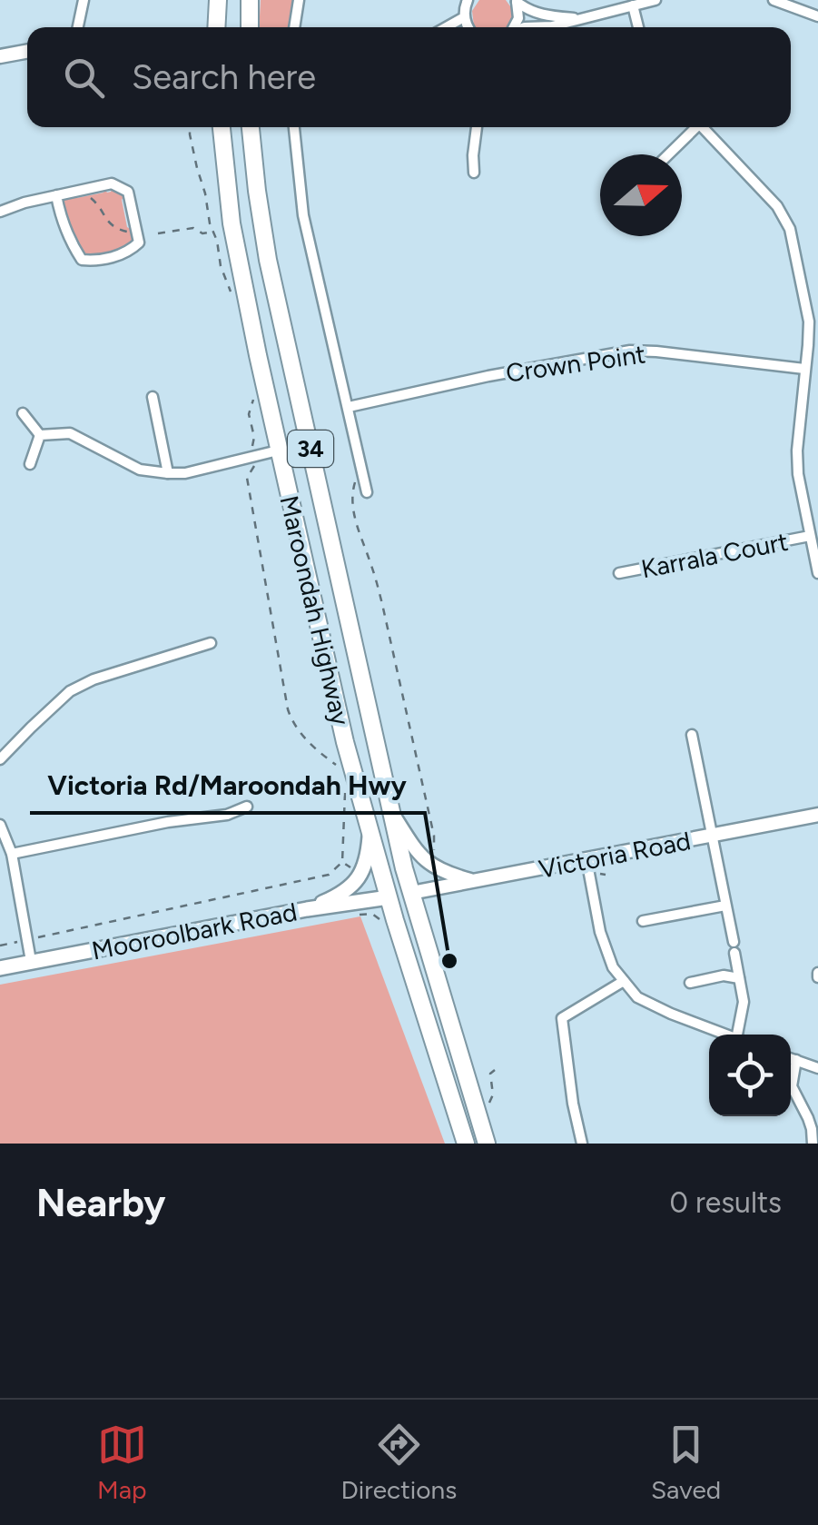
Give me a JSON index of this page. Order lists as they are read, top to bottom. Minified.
{"streets":{"highway":["34","Maroondah Highway"],"main road":["Victoria Road","Mooroolbark Road"],"street":["Crown Point","Karrala Court"]},"crossings":[["Maroondah Highway","Victoria Road"],["Maroondah Highway","Mooroolbark Road"]],"places":["Victoria Rd/Maroondah Hwy"],"north":"right","page":{"search":"Search here","heading":["Nearby","0 results"],"nav":["Map","Directions","Saved"]}}
